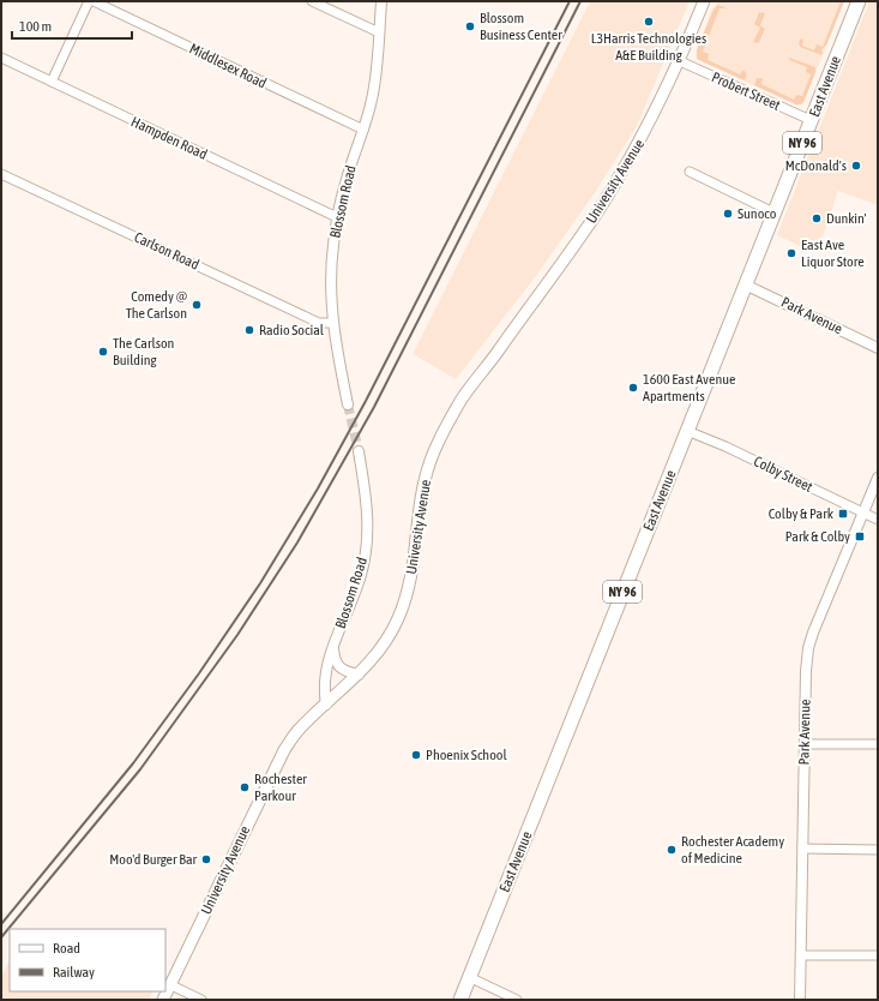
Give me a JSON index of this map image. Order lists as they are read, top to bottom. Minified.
{"streets":{"main road":["East Avenue","NY 96","University Avenue"],"street":["Middlesex Road","Probert Street","Hampden Road","Blossom Road","Carlson Road","Park Avenue","Colby Street"]},"crossings":[["Middlesex Road","Blossom Road"],["East Avenue","Probert Street"],["East Avenue","Park Avenue"],["East Avenue","Colby Street"],["Probert Street","University Avenue"],["Hampden Road","Blossom Road"],["University Avenue","Blossom Road"],["Blossom Road","Carlson Road"],["Park Avenue","Colby Street"]],"places":{"other":["L3Harris Technologies A&E Building","Blossom Business Center","McDonald's","Sunoco","Dunkin'","East Ave Liquor Store","Comedy @ The Carlson","Radio Social","The Carlson Building","1600 East Avenue Apartments","Phoenix School","Rochester Parkour","Rochester Academy of Medicine","Moo'd Burger Bar"],"transit":["Colby & Park","Park & Colby"]},"legend":["Road","Railway"],"scale_bar":"100 m"}
